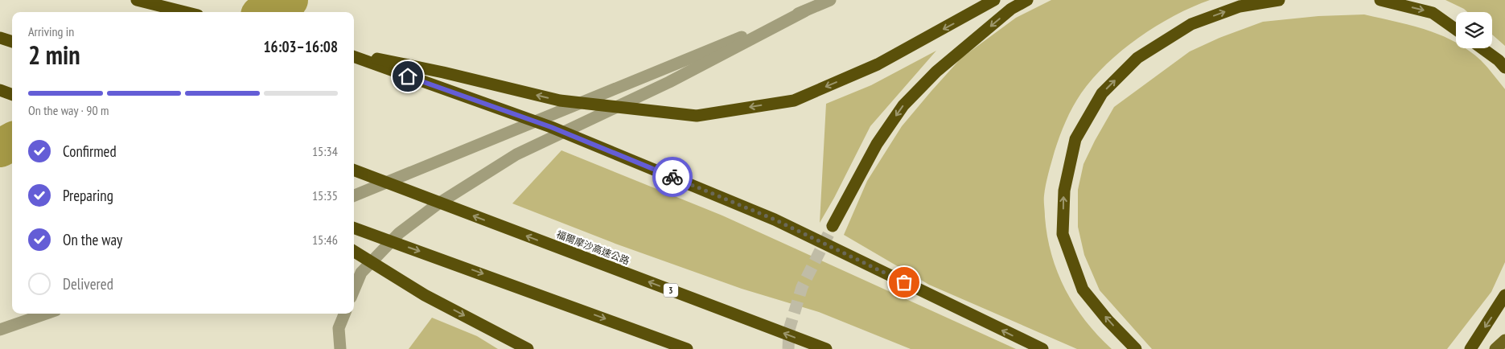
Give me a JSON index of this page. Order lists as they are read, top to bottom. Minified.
{"streets":{"highway":["福爾摩沙高速公路","3"]},"page":{"heading":["2 min","Arriving in","16:03–16:08"],"bar":"On the way · 90 m","list":[["Confirmed","15:34"],["Preparing","15:35"],["On the way","15:46"],"Delivered"]}}
